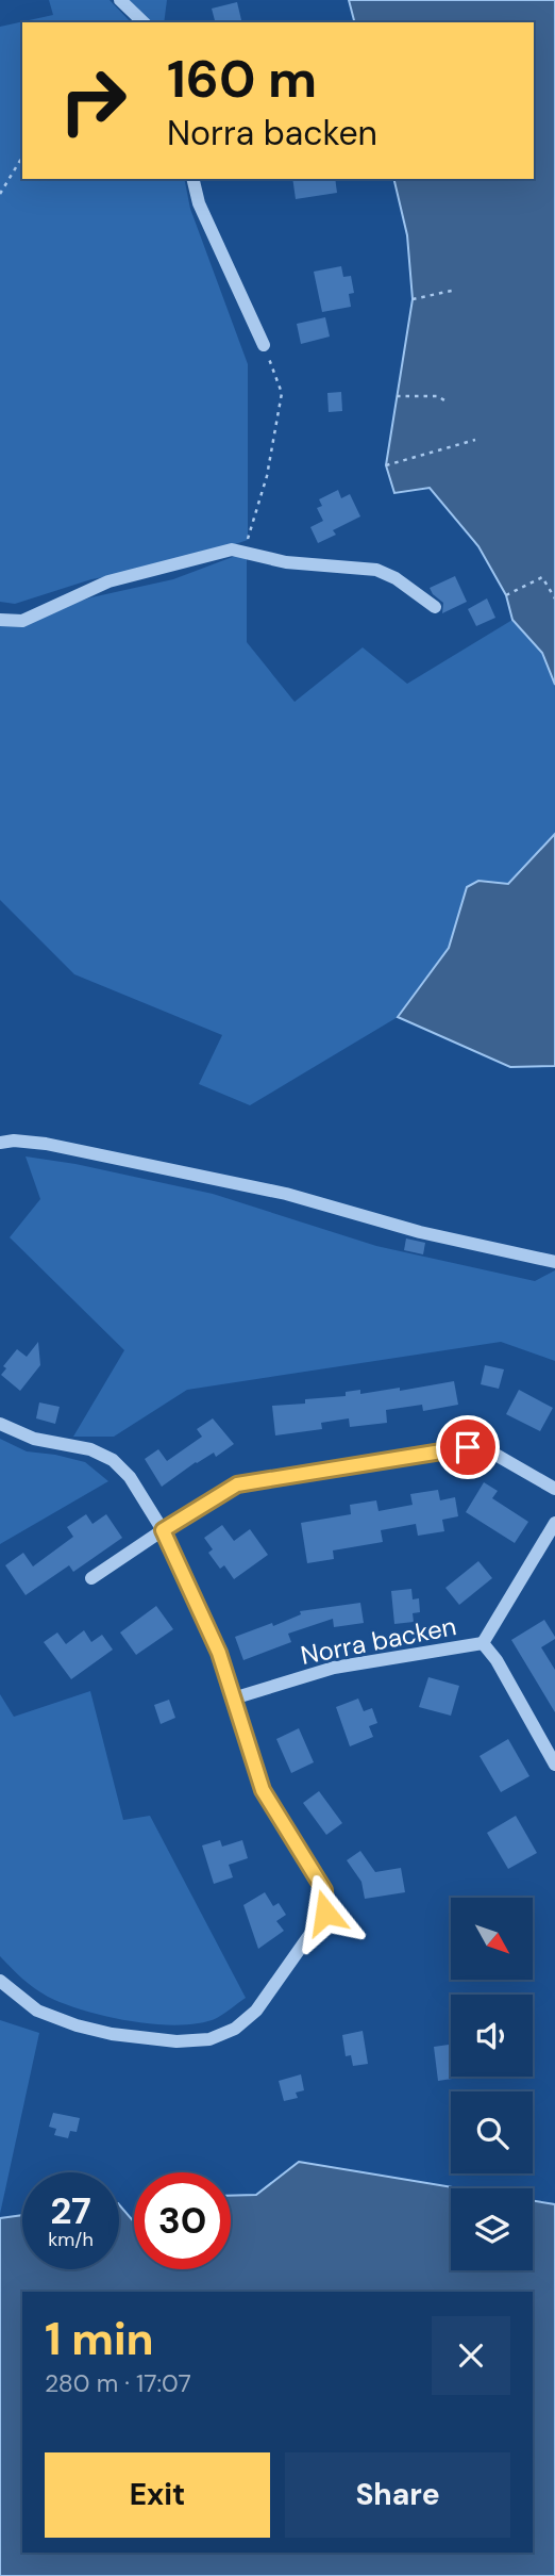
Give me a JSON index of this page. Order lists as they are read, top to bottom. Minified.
{"streets":{"street":["Norra backen"]},"north":"bottom right","page":{"turn":["160 m","Norra backen"],"speed":"27 km/h","limit":"30","heading":["1 min","280 m · 17:07"],"buttons":["Exit","Share"]}}
